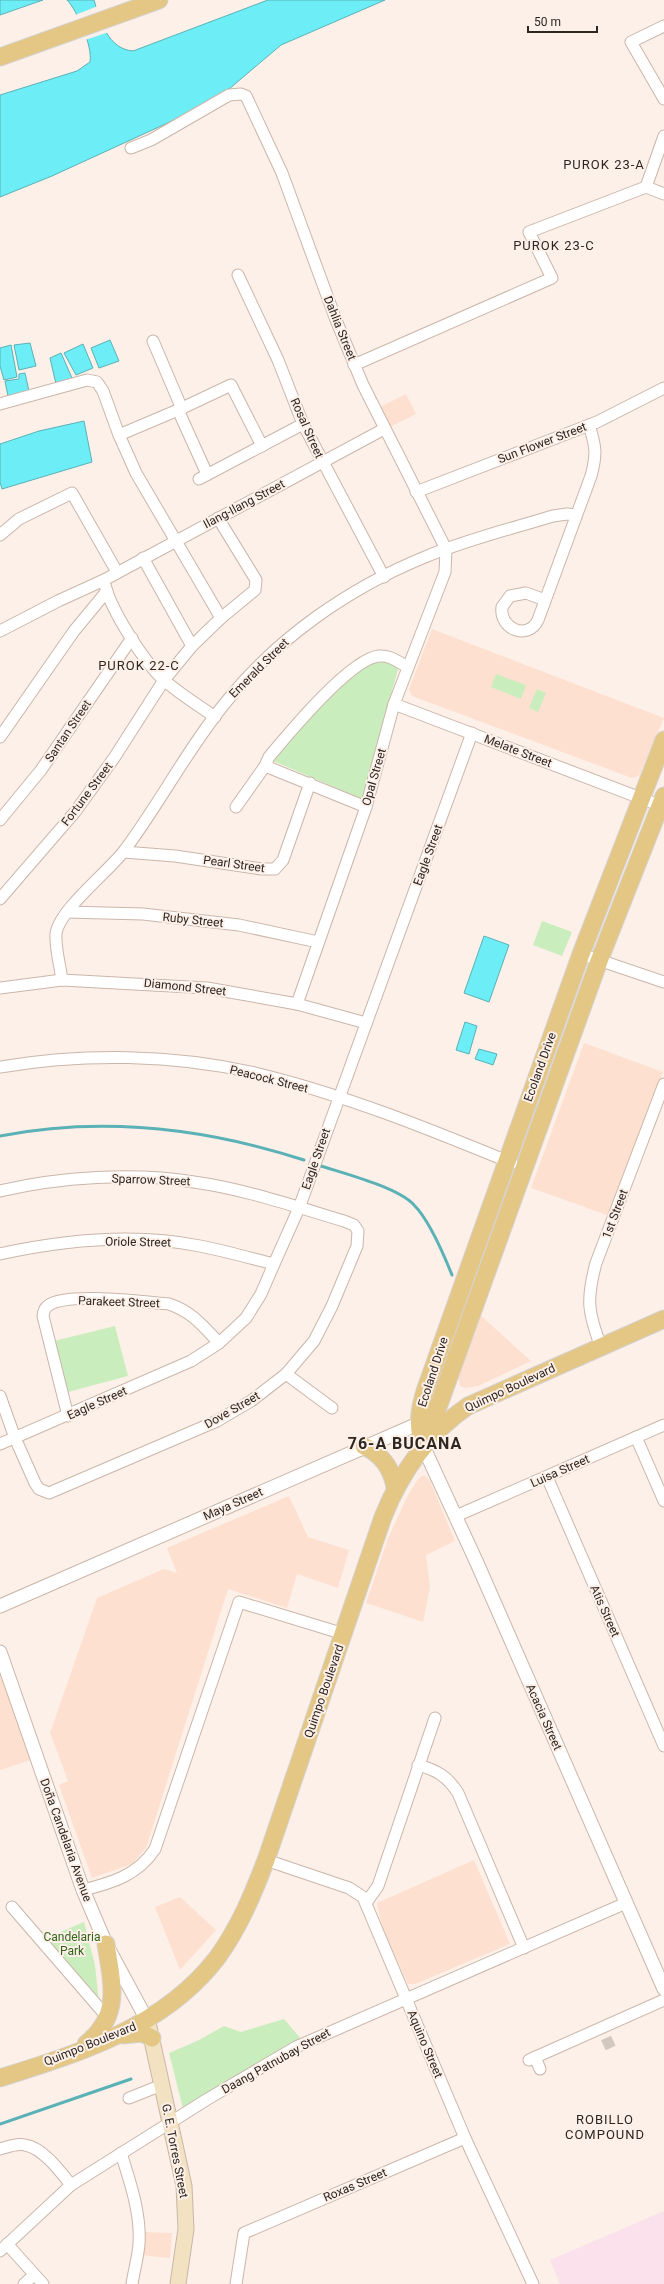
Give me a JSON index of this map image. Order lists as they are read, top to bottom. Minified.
{"streets":{"main road":["Ecoland Drive","Quimpo Boulevard","G. E. Torres Street"],"street":["Dahlia Street","Rosal Street","Sun Flower Street","Ilang-Ilang Street","Emerald Street","Santan Street","Melate Street","Opal Street","Fortune Street","Eagle Street","Pearl Street","Ruby Street","Diamond Street","Peacock Street","Sparrow Street","1st Street","Oriole Street","Parakeet Street","Dove Street","Luisa Street","Maya Street","Atis Street","Acacia Street","Doña Candelaria Avenue","Aquino Street","Daang Patnubay Street","Roxas Street"]},"crossings":[["Dahlia Street","Sun Flower Street"],["Dahlia Street","Ilang-Ilang Street"],["Dahlia Street","Emerald Street"],["Dahlia Street","Opal Street"],["Rosal Street","Ilang-Ilang Street"],["Rosal Street","Emerald Street"],["Ilang-Ilang Street","Fortune Street"],["Emerald Street","Opal Street"],["Emerald Street","Pearl Street"],["Emerald Street","Ruby Street"],["Emerald Street","Diamond Street"],["Melate Street","Opal Street"],["Melate Street","Eagle Street"],["Melate Street","Ecoland Drive"],["Opal Street","Ruby Street"],["Opal Street","Diamond Street"],["Eagle Street","Diamond Street"],["Eagle Street","Peacock Street"],["Eagle Street","Sparrow Street"],["Eagle Street","Oriole Street"],["Eagle Street","Parakeet Street"],["Eagle Street","Dove Street"],["Ecoland Drive","Peacock Street"],["Ecoland Drive","Quimpo Boulevard"],["Ecoland Drive","Maya Street"],["Ecoland Drive","Acacia Street"],["Sparrow Street","Dove Street"],["1st Street","Quimpo Boulevard"],["Quimpo Boulevard","Maya Street"],["Quimpo Boulevard","Acacia Street"],["Quimpo Boulevard","Doña Candelaria Avenue"],["Quimpo Boulevard","Aquino Street"],["Quimpo Boulevard","G. E. Torres Street"],["Luisa Street","Atis Street"],["Luisa Street","Acacia Street"],["Acacia Street","Daang Patnubay Street"],["Doña Candelaria Avenue","G. E. Torres Street"],["Aquino Street","Daang Patnubay Street"],["Aquino Street","Roxas Street"],["Daang Patnubay Street","G. E. Torres Street"]],"districts":["PUROK 23-A","PUROK 23-C","PUROK 22-C","76-A BUCANA","ROBILLO COMPOUND"],"parks":["Candelaria Park"],"scale_bar":"50 m"}
